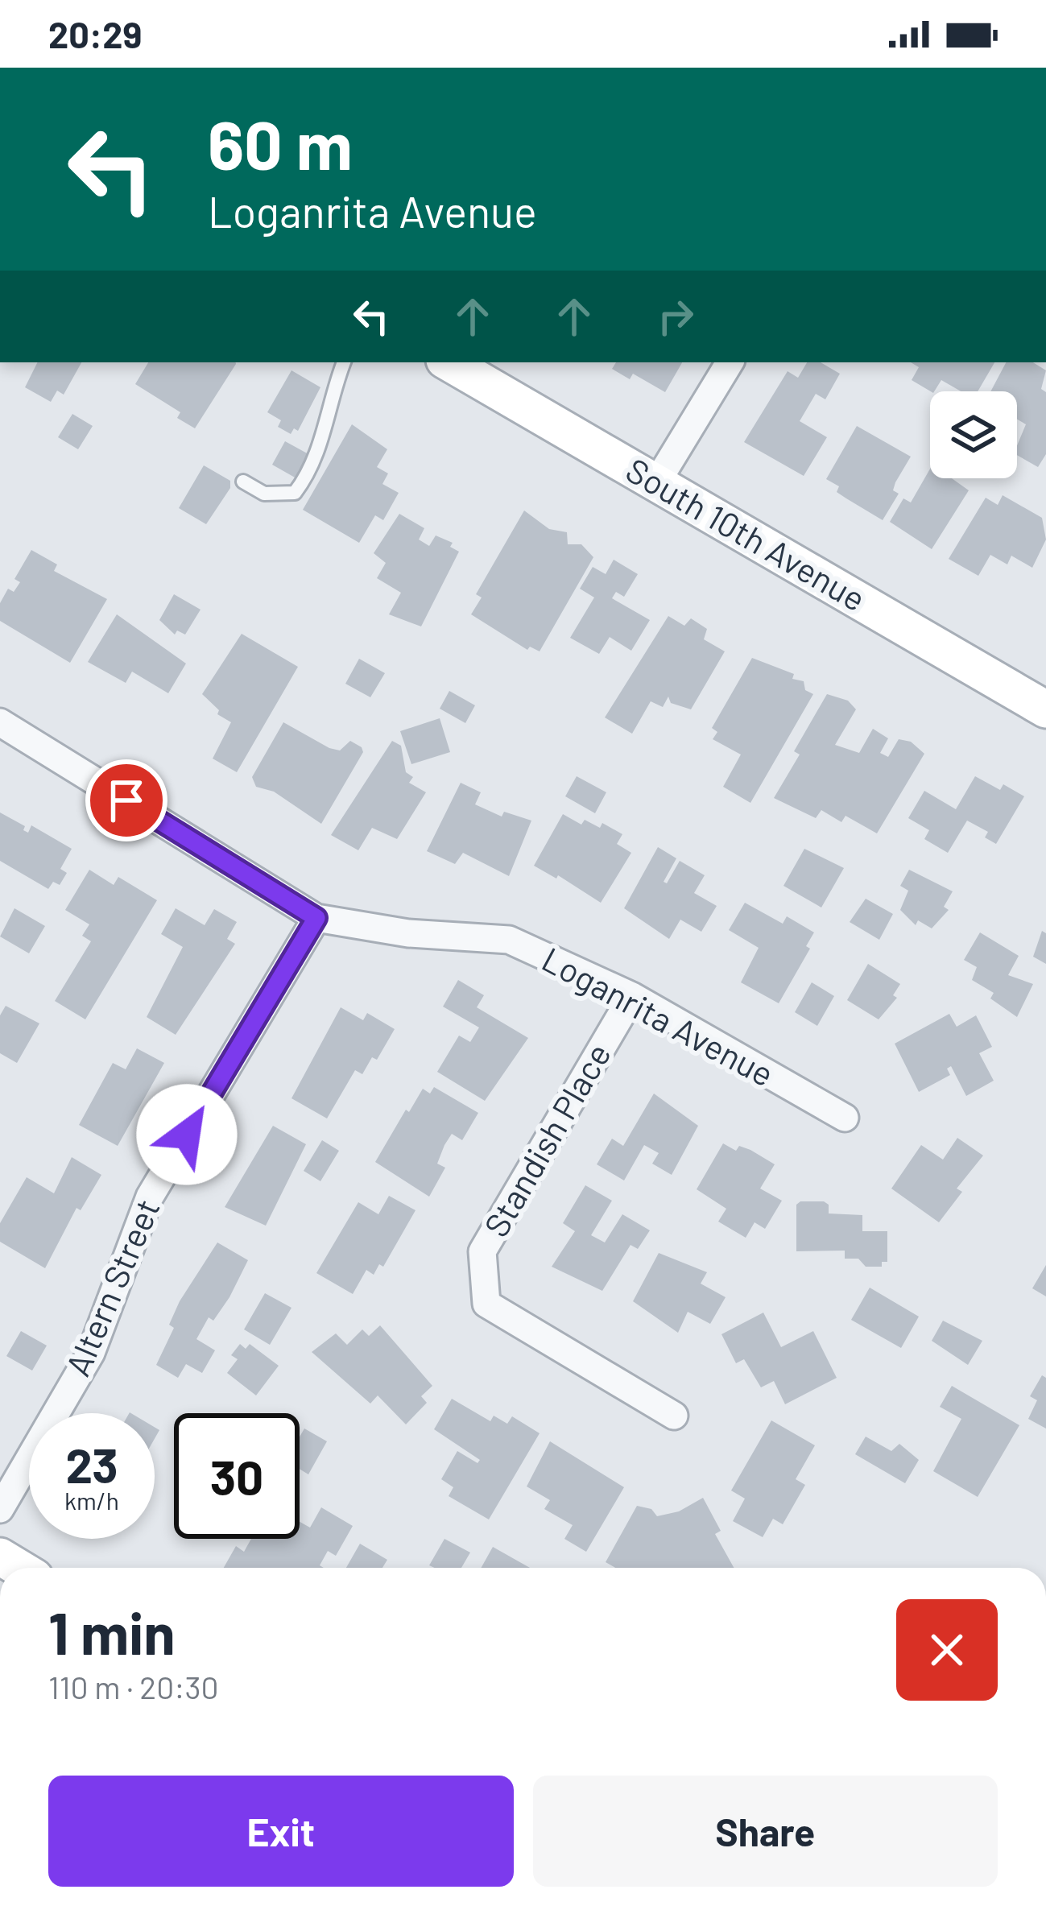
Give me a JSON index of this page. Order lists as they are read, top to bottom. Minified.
{"streets":{"street":["South 10th Avenue","Loganrita Avenue","Standish Place","Altern Street"]},"crossings":[["Loganrita Avenue","Standish Place"],["Loganrita Avenue","Altern Street"]],"page":{"status":"20:29","turn":["60 m","Loganrita Avenue"],"speed":"23 km/h","limit":"30","heading":["1 min","110 m · 20:30"],"buttons":["Exit","Share"]}}
